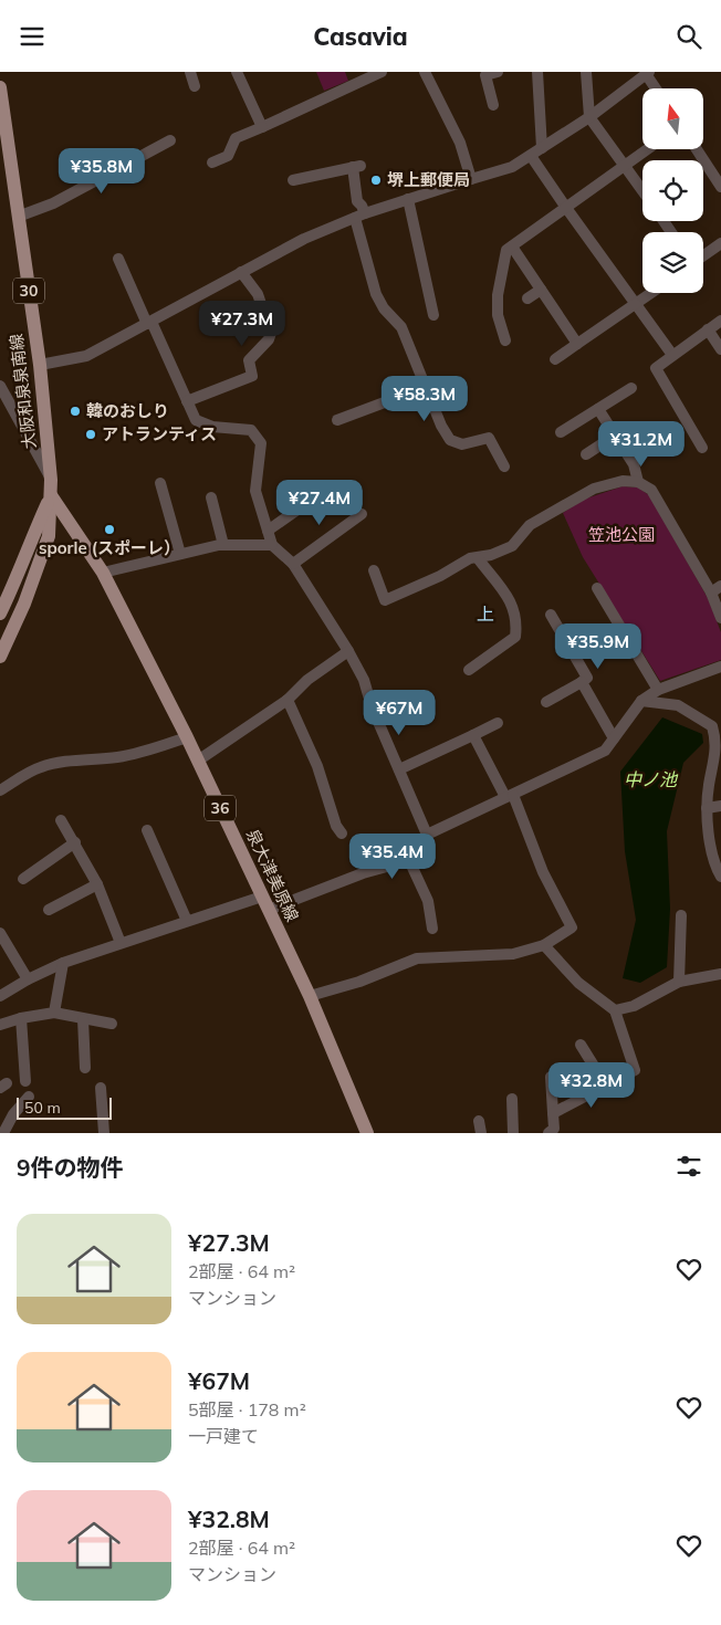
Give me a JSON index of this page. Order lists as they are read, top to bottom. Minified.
{"streets":{"main road":["30","大阪和泉泉南線","36","泉大津美原線"]},"crossings":[["大阪和泉泉南線","泉大津美原線"]],"districts":["上"],"water":["中ノ池"],"parks":["笠池公園"],"places":["堺上郵便局","韓のおしり","アトランティス","sporle (スポーレ）"],"scale_bar":"50 m","north":"top","page":{"header":"Casavia","price":["¥35.8M","¥27.3M","¥58.3M","¥31.2M","¥27.4M","¥35.9M","¥67M","¥35.4M","¥32.8M"],"scale":"50 m","heading":"9件の物件","list":[{"name":"¥27.3M","note":"2部屋 · 64 m² · マンション"},{"name":"¥67M","note":"5部屋 · 178 m² · 一戸建て"},{"name":"¥32.8M","note":"2部屋 · 64 m² · マンション"}]}}
